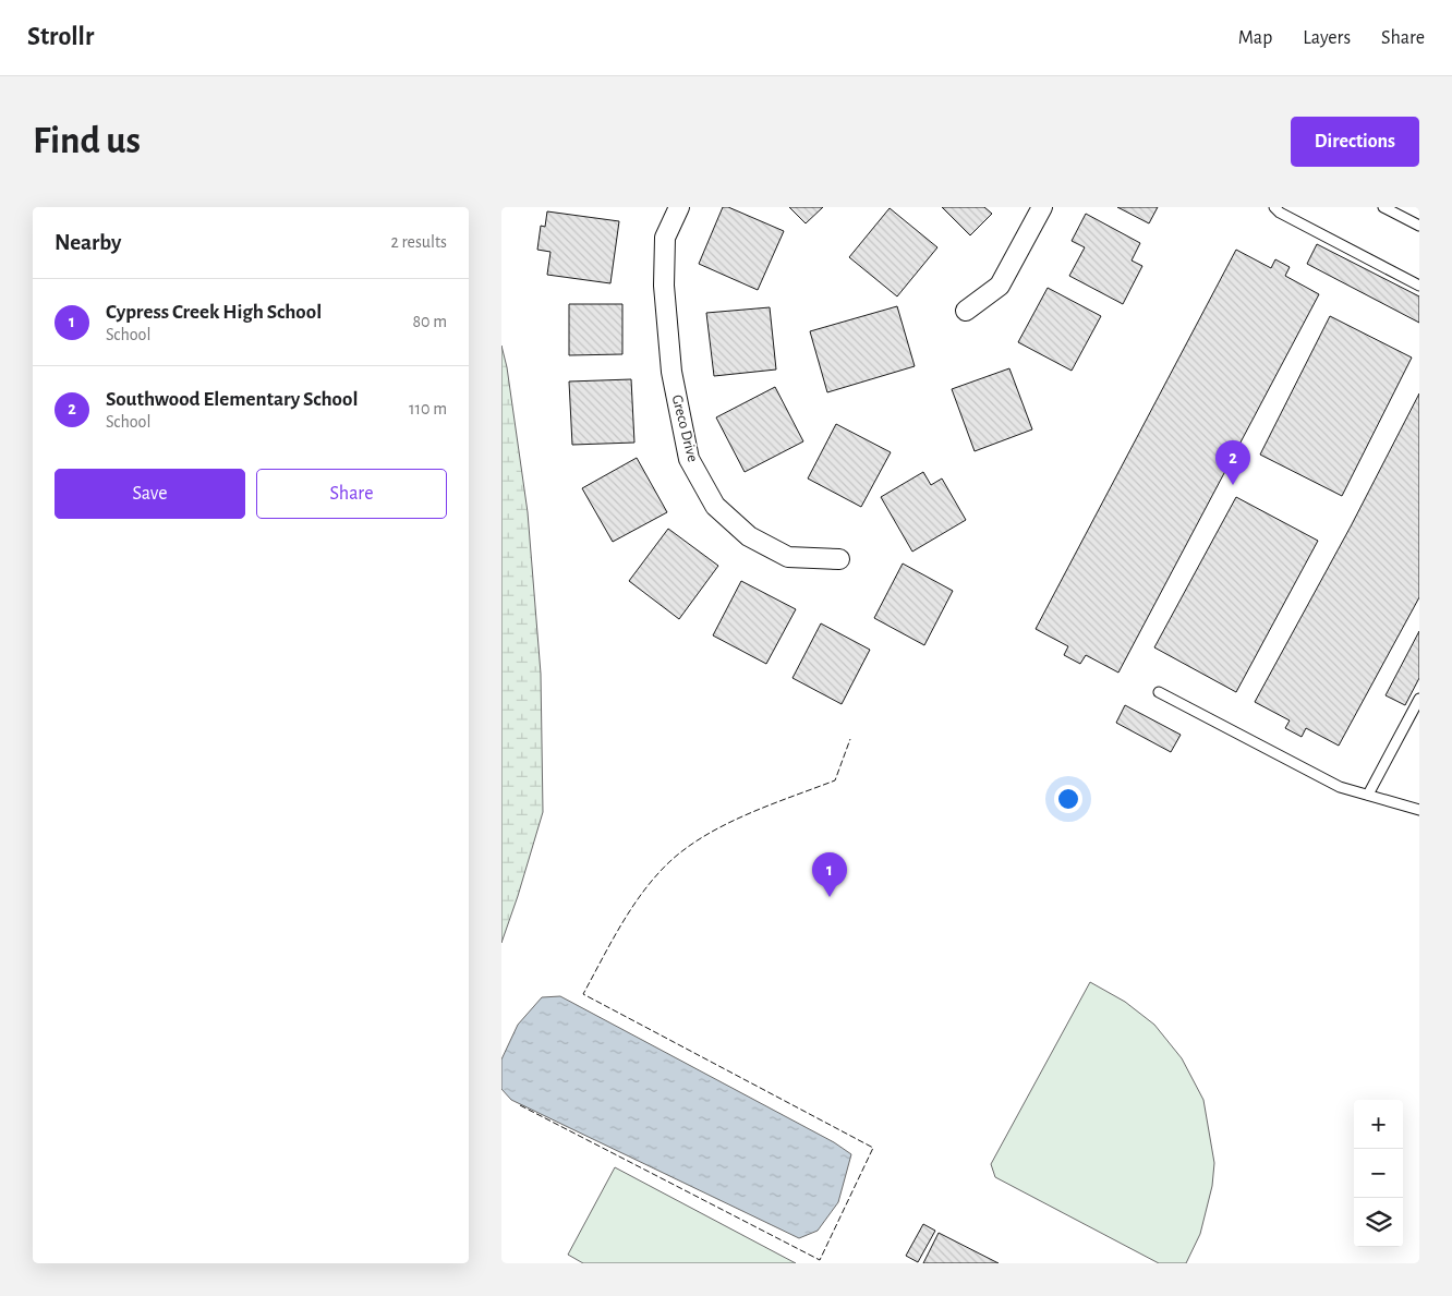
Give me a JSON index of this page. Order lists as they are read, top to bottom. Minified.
{"streets":{"street":["Greco Drive"]},"page":{"header":"Strollr","nav":["Map","Layers","Share"],"buttons":["Directions",["Save","Share"]],"title":"Find us","heading":["Nearby","2 results"],"list":[{"mark":"1","name":"Cypress Creek High School","note":"School","value":"80 m"},{"mark":"2","name":"Southwood Elementary School","note":"School","value":"110 m"}],"pins":["2","1"],"map_buttons":["+","−"]}}
